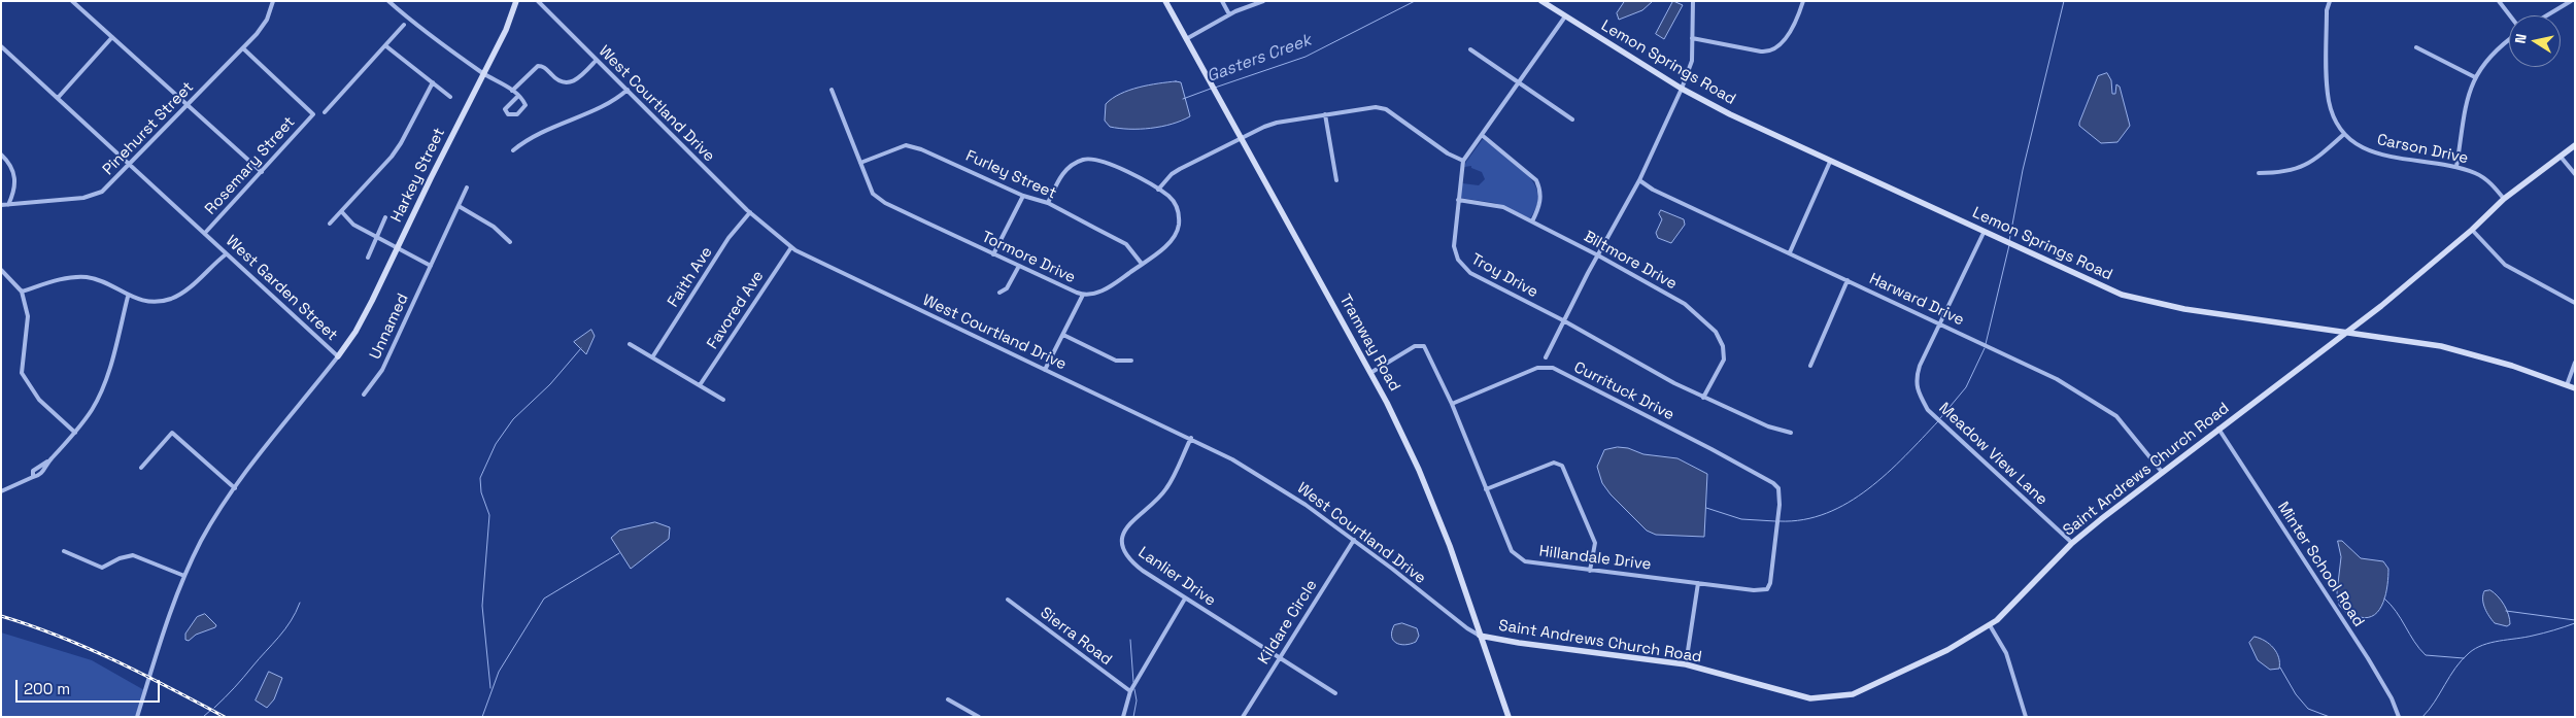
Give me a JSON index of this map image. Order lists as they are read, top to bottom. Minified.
{"streets":{"street":["Lemon Springs Road","West Courtland Drive","Pinehurst Street","Carson Drive","Rosemary Street","Harkey Street","Furley Street","Tormore Drive","Biltmore Drive","Troy Drive","Faith Ave","West Garden Street","Harward Drive","Favored Ave","Unnamed","Tramway Road","Currituck Drive","Meadow View Lane","Saint Andrews Church Road","Hillandale Drive","Minter School Road","Lanlier Drive","Kildare Circle","Sierra Road"]},"crossings":[["Lemon Springs Road","Troy Drive"],["Lemon Springs Road","Meadow View Lane"],["Lemon Springs Road","Saint Andrews Church Road"],["West Courtland Drive","Faith Ave"],["West Courtland Drive","Favored Ave"],["West Courtland Drive","Tramway Road"],["West Courtland Drive","Saint Andrews Church Road"],["West Courtland Drive","Lanlier Drive"],["West Courtland Drive","Kildare Circle"],["Pinehurst Street","Rosemary Street"],["Pinehurst Street","West Garden Street"],["Carson Drive","Saint Andrews Church Road"],["Rosemary Street","West Garden Street"],["Harkey Street","West Garden Street"],["Furley Street","Tormore Drive"],["Biltmore Drive","Troy Drive"],["Harward Drive","Meadow View Lane"],["Harward Drive","Saint Andrews Church Road"],["Tramway Road","Saint Andrews Church Road"],["Tramway Road","Hillandale Drive"],["Currituck Drive","Hillandale Drive"],["Meadow View Lane","Saint Andrews Church Road"],["Saint Andrews Church Road","Minter School Road"],["Lanlier Drive","Kildare Circle"]],"water":["Gasters Creek"],"scale_bar":"200 m","north":"left"}
